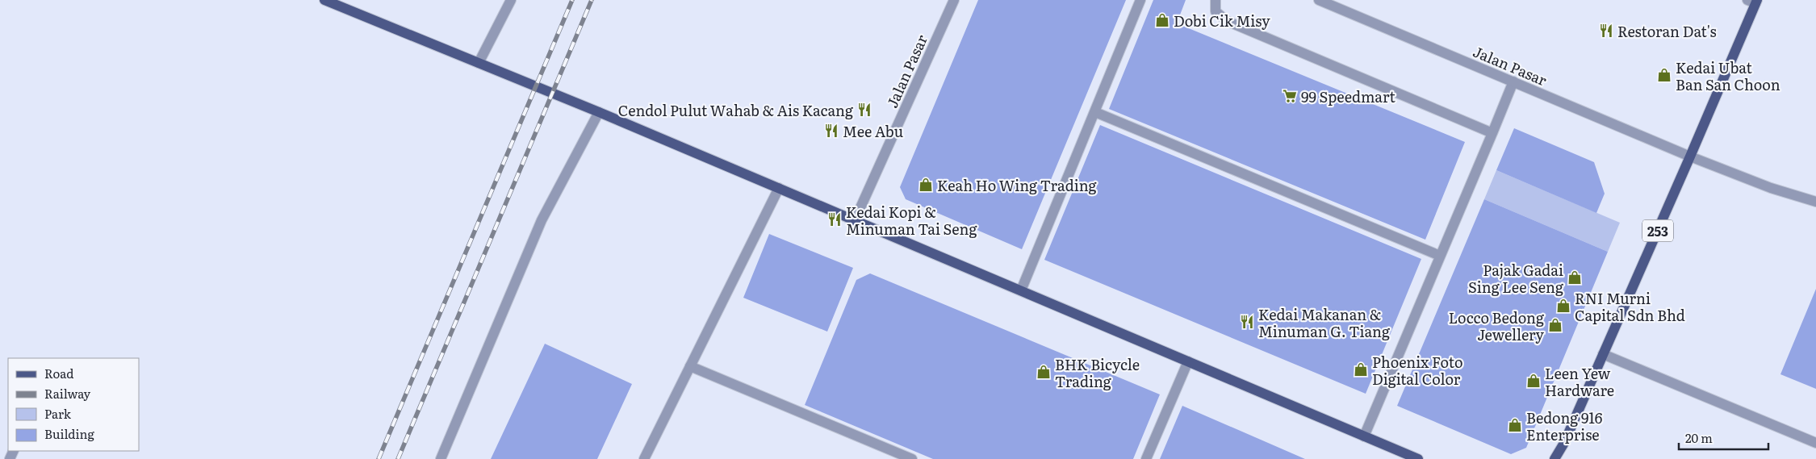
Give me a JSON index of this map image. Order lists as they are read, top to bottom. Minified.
{"streets":{"main road":["253"],"street":["Jalan Pasar"]},"crossings":[["Jalan Pasar","253"]],"places":{"shop":["Dobi Cik Misy","Kedai Ubat Ban San Choon","Keah Ho Wing Trading","Pajak Gadai Sing Lee Seng","RNI Murni Capital Sdn Bhd","Locco Bedong Jewellery","Phoenix Foto Digital Color","BHK Bicycle Trading","Leen Yew Hardware","Bedong 916 Enterprise"],"restaurant":["Restoran Dat's","Cendol Pulut Wahab & Ais Kacang","Mee Abu","Kedai Kopi & Minuman Tai Seng","Kedai Makanan & Minuman G. Tiang"],"supermarket":["99 Speedmart"]},"legend":["Road","Railway","Park","Building"],"scale_bar":"20 m"}
